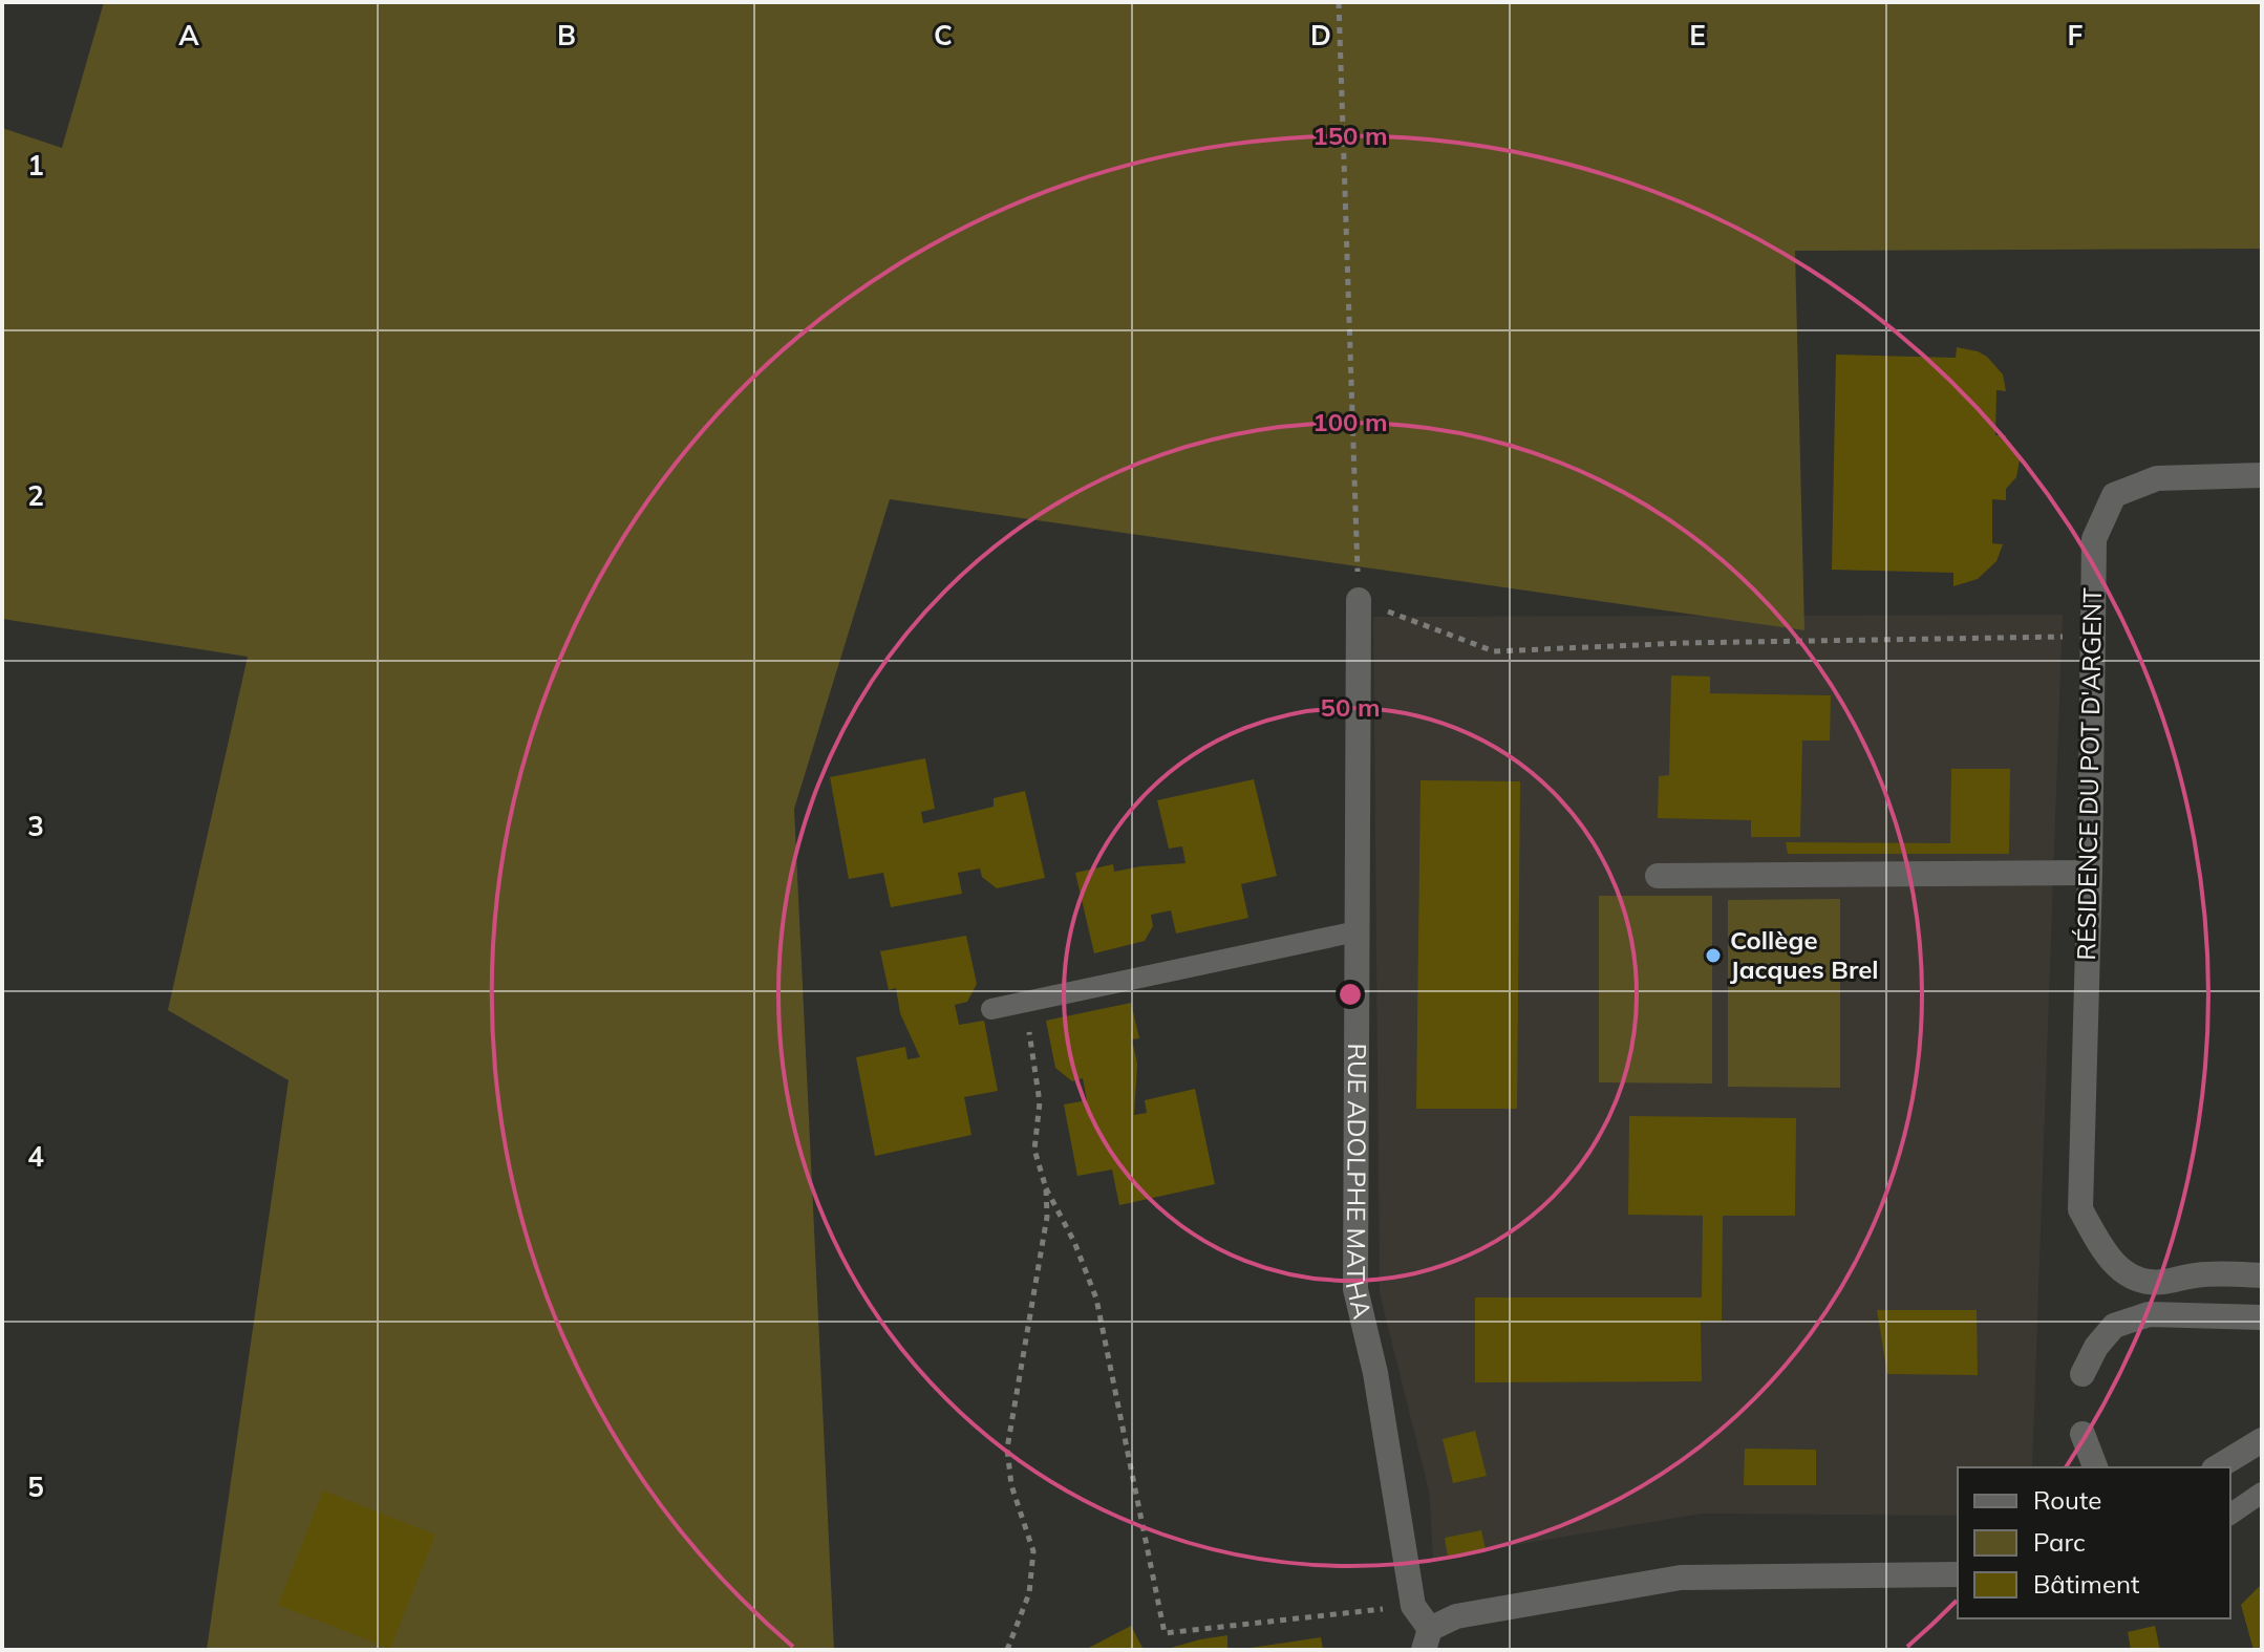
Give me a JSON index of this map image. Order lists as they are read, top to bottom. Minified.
{"streets":{"street":["RÉSIDENCE DU POT D'ARGENT","RUE ADOLPHE MATHA"]},"places":["Collège Jacques Brel"],"legend":["Route","Parc","Bâtiment"],"grid":{"columns":["A","B","C","D","E","F"],"rows":["1","2","3","4","5"]},"rings":["150 m","100 m","50 m"]}
